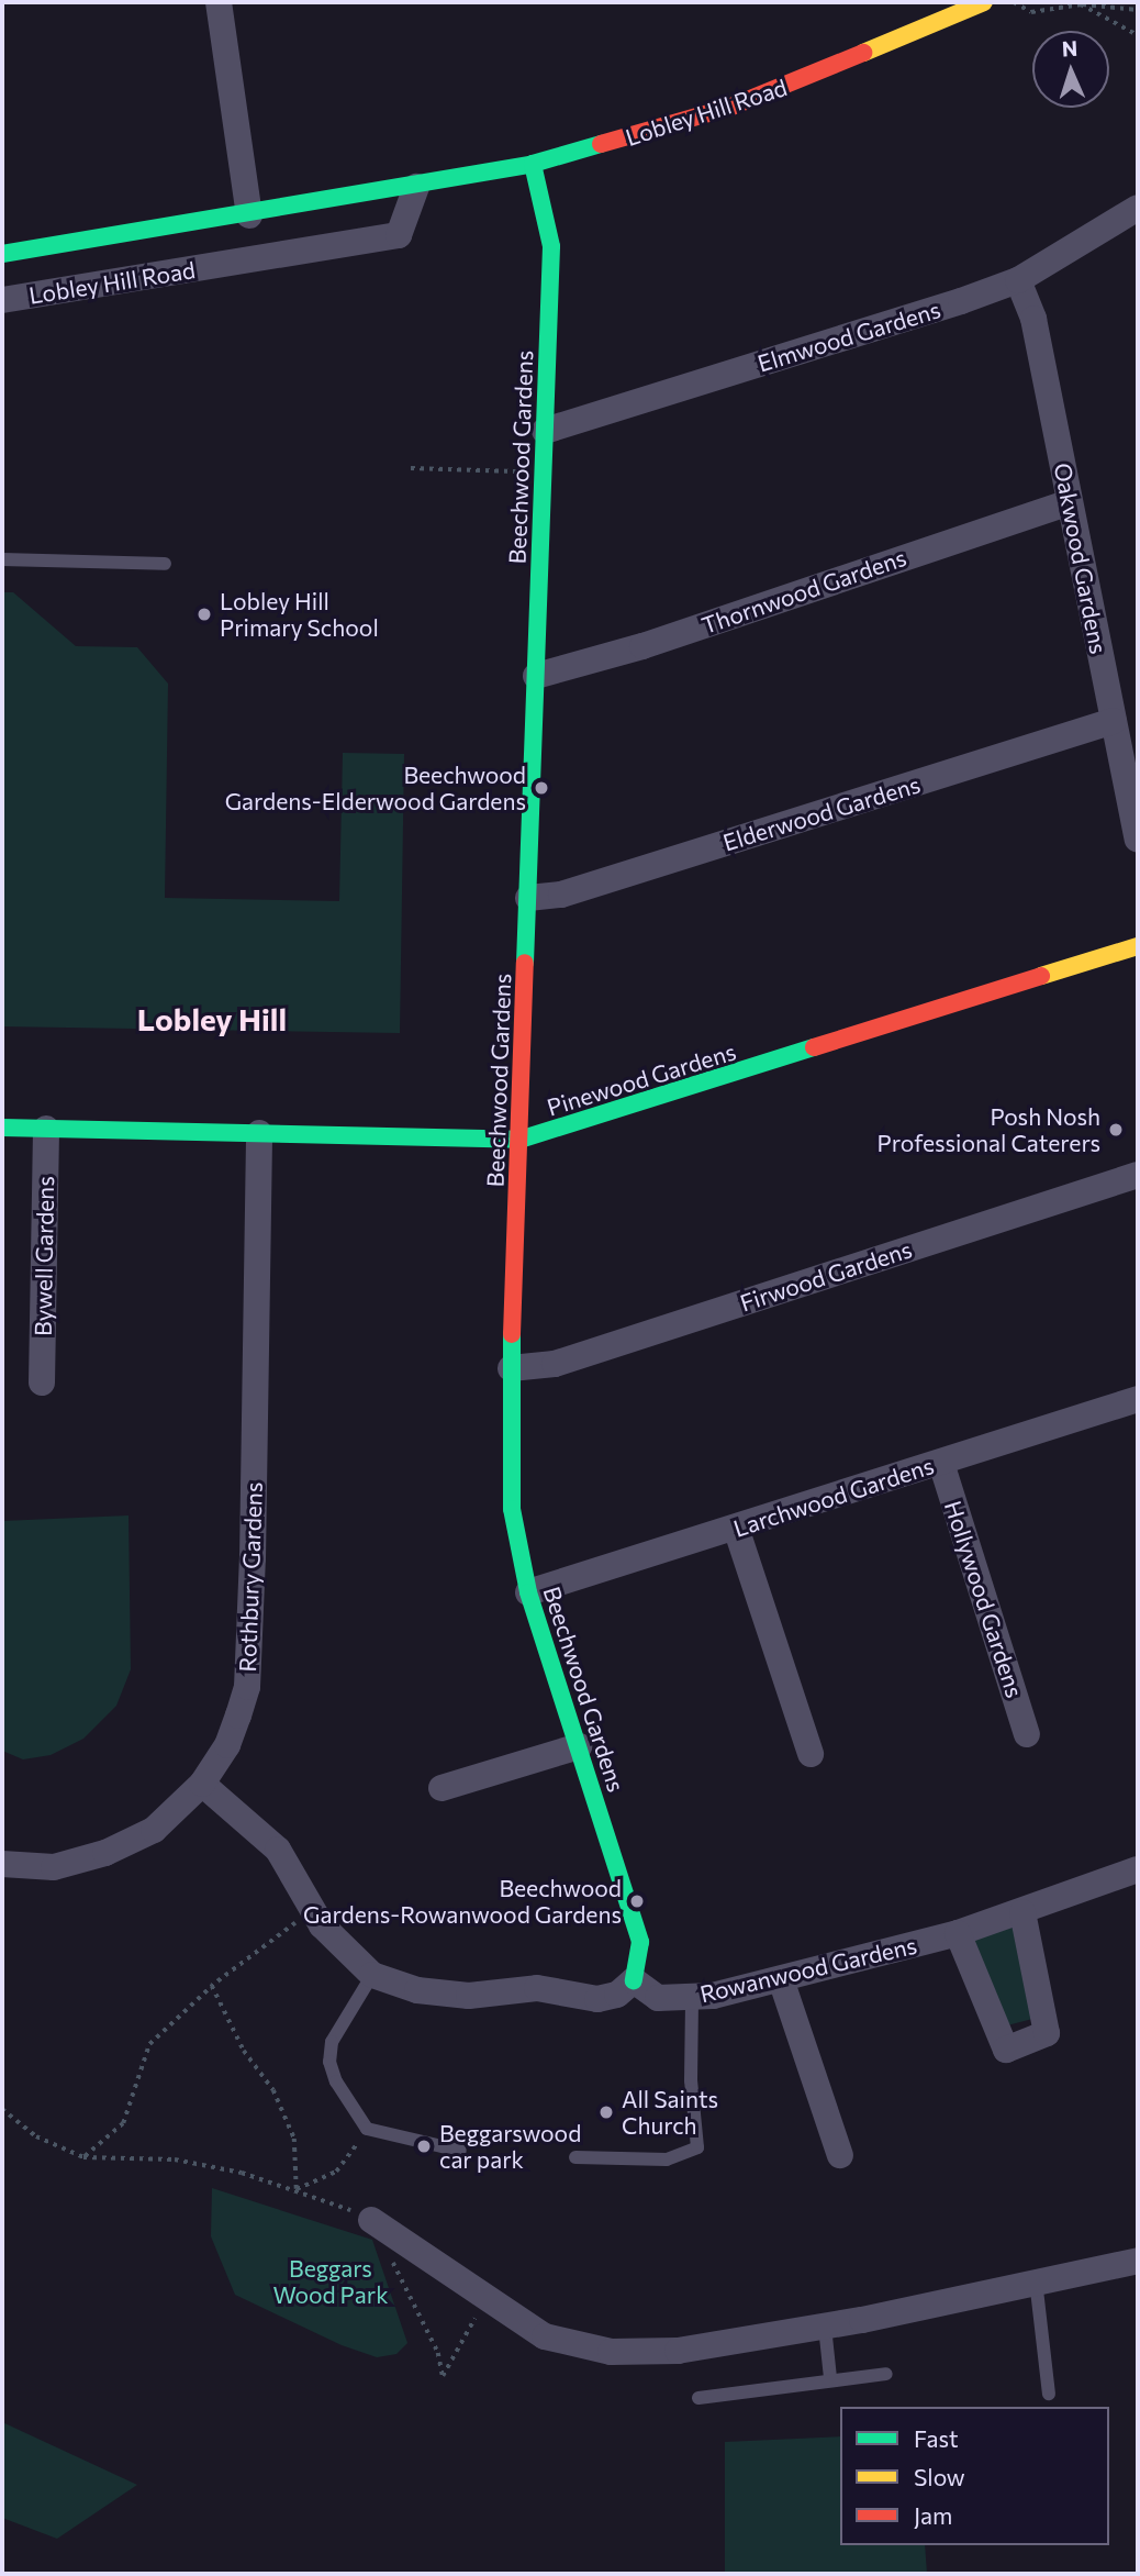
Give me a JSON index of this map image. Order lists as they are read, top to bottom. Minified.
{"streets":{"main road":["Lobley Hill Road","Beechwood Gardens","Pinewood Gardens"],"street":["Elmwood Gardens","Oakwood Gardens","Thornwood Gardens","Elderwood Gardens","Bywell Gardens","Firwood Gardens","Larchwood Gardens","Rothbury Gardens","Hollywood Gardens","Rowanwood Gardens"]},"crossings":[["Lobley Hill Road","Beechwood Gardens"],["Elmwood Gardens","Beechwood Gardens"],["Elmwood Gardens","Oakwood Gardens"],["Beechwood Gardens","Thornwood Gardens"],["Beechwood Gardens","Elderwood Gardens"],["Beechwood Gardens","Pinewood Gardens"],["Beechwood Gardens","Firwood Gardens"],["Beechwood Gardens","Larchwood Gardens"],["Beechwood Gardens","Rowanwood Gardens"],["Oakwood Gardens","Thornwood Gardens"],["Oakwood Gardens","Elderwood Gardens"],["Pinewood Gardens","Bywell Gardens"],["Pinewood Gardens","Rothbury Gardens"],["Larchwood Gardens","Hollywood Gardens"]],"districts":["Lobley Hill"],"parks":["Beggars Wood Park"],"places":["Lobley Hill Primary School","Beechwood Gardens-Elderwood Gardens","Posh Nosh Professional Caterers","Beechwood Gardens-Rowanwood Gardens","All Saints Church","Beggarswood car park"],"legend":["Fast","Slow","Jam"],"north":"top"}
